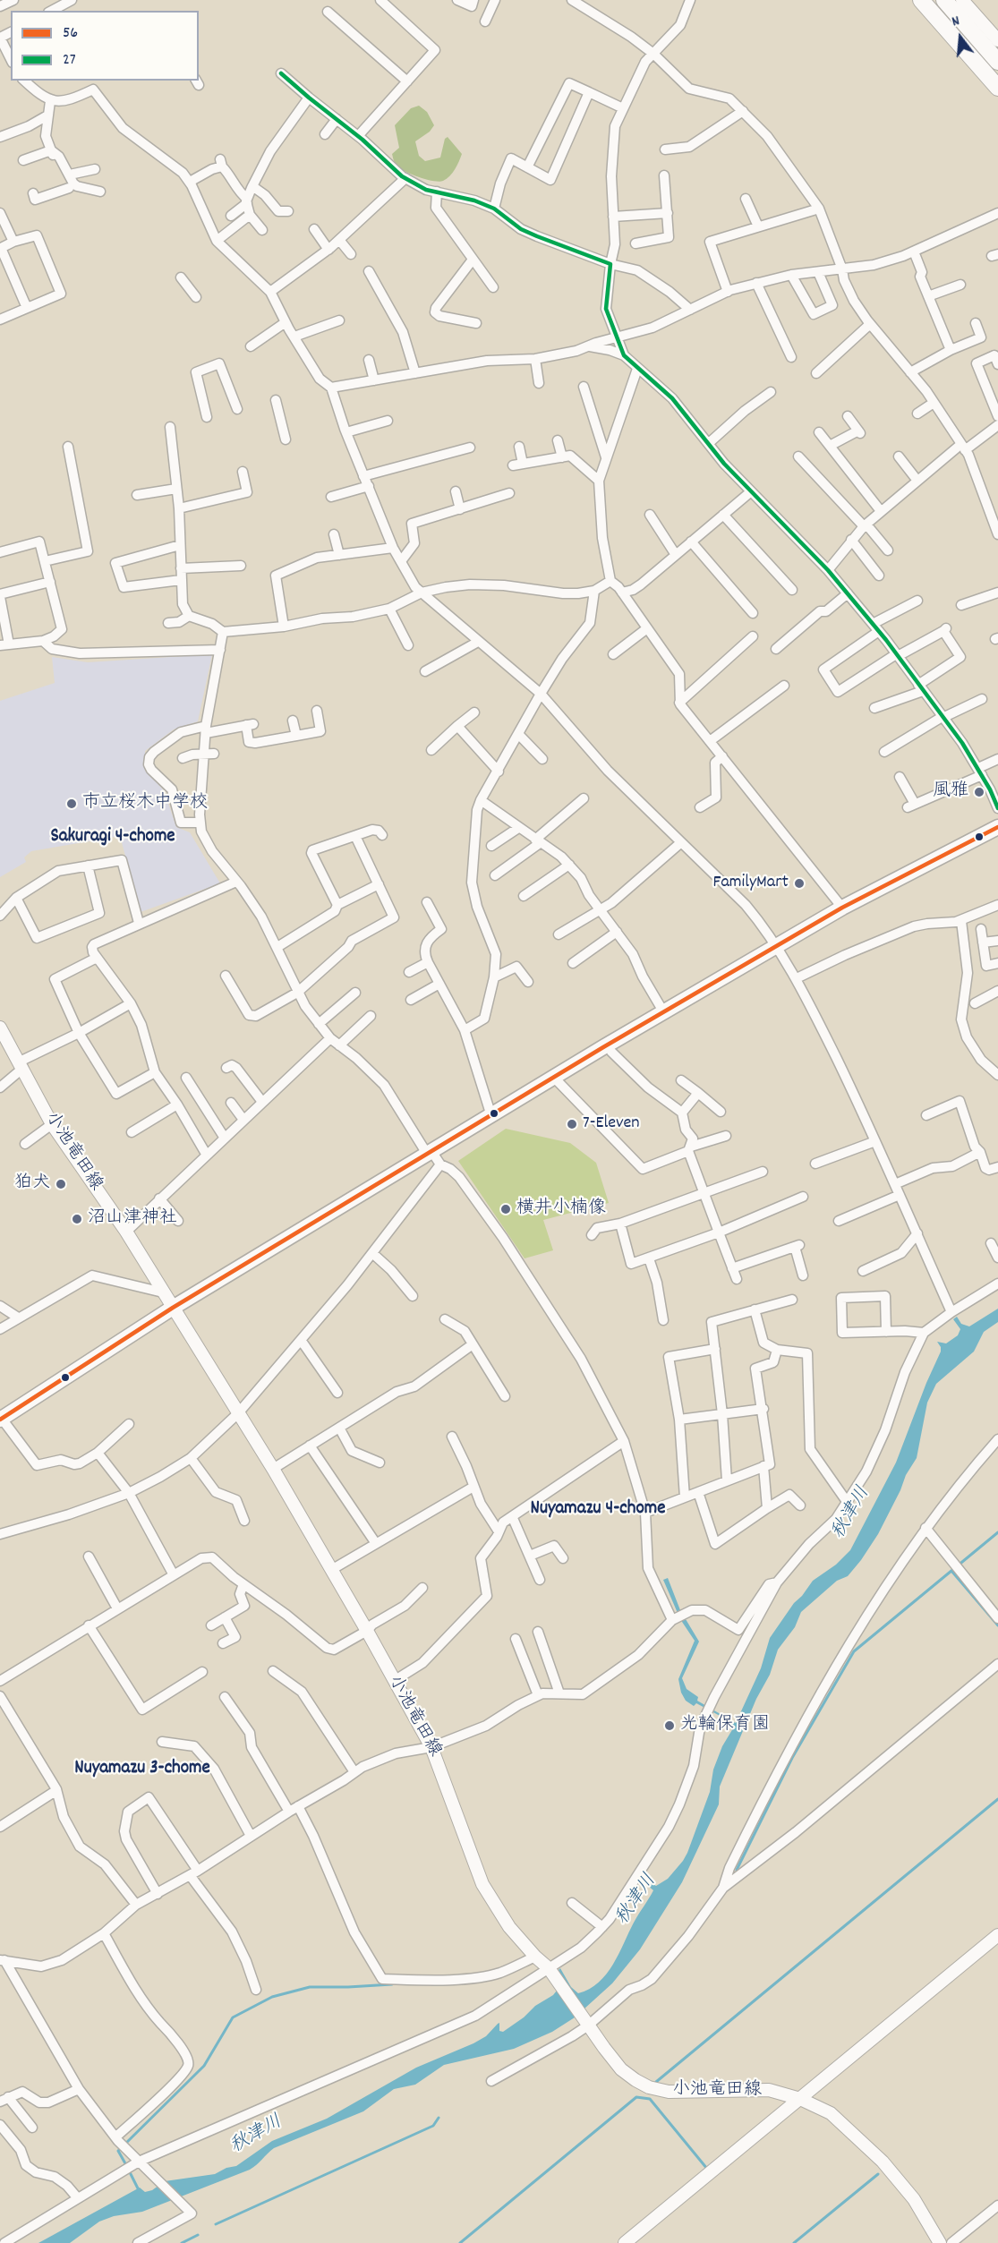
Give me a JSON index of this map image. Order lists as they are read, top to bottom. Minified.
{"streets":{"main road":["小池竜田線"]},"districts":["Sakuragi 4-chome","Nuyamazu 4-chome","Nuyamazu 3-chome"],"water":["秋津川"],"places":["風雅","市立桜木中学校","FamilyMart","7-Eleven","狛犬","横井小楠像","沼山津神社","光輪保育園"],"lines":["transit line 27","transit line 56"],"legend":["56","27"],"north":"top"}
